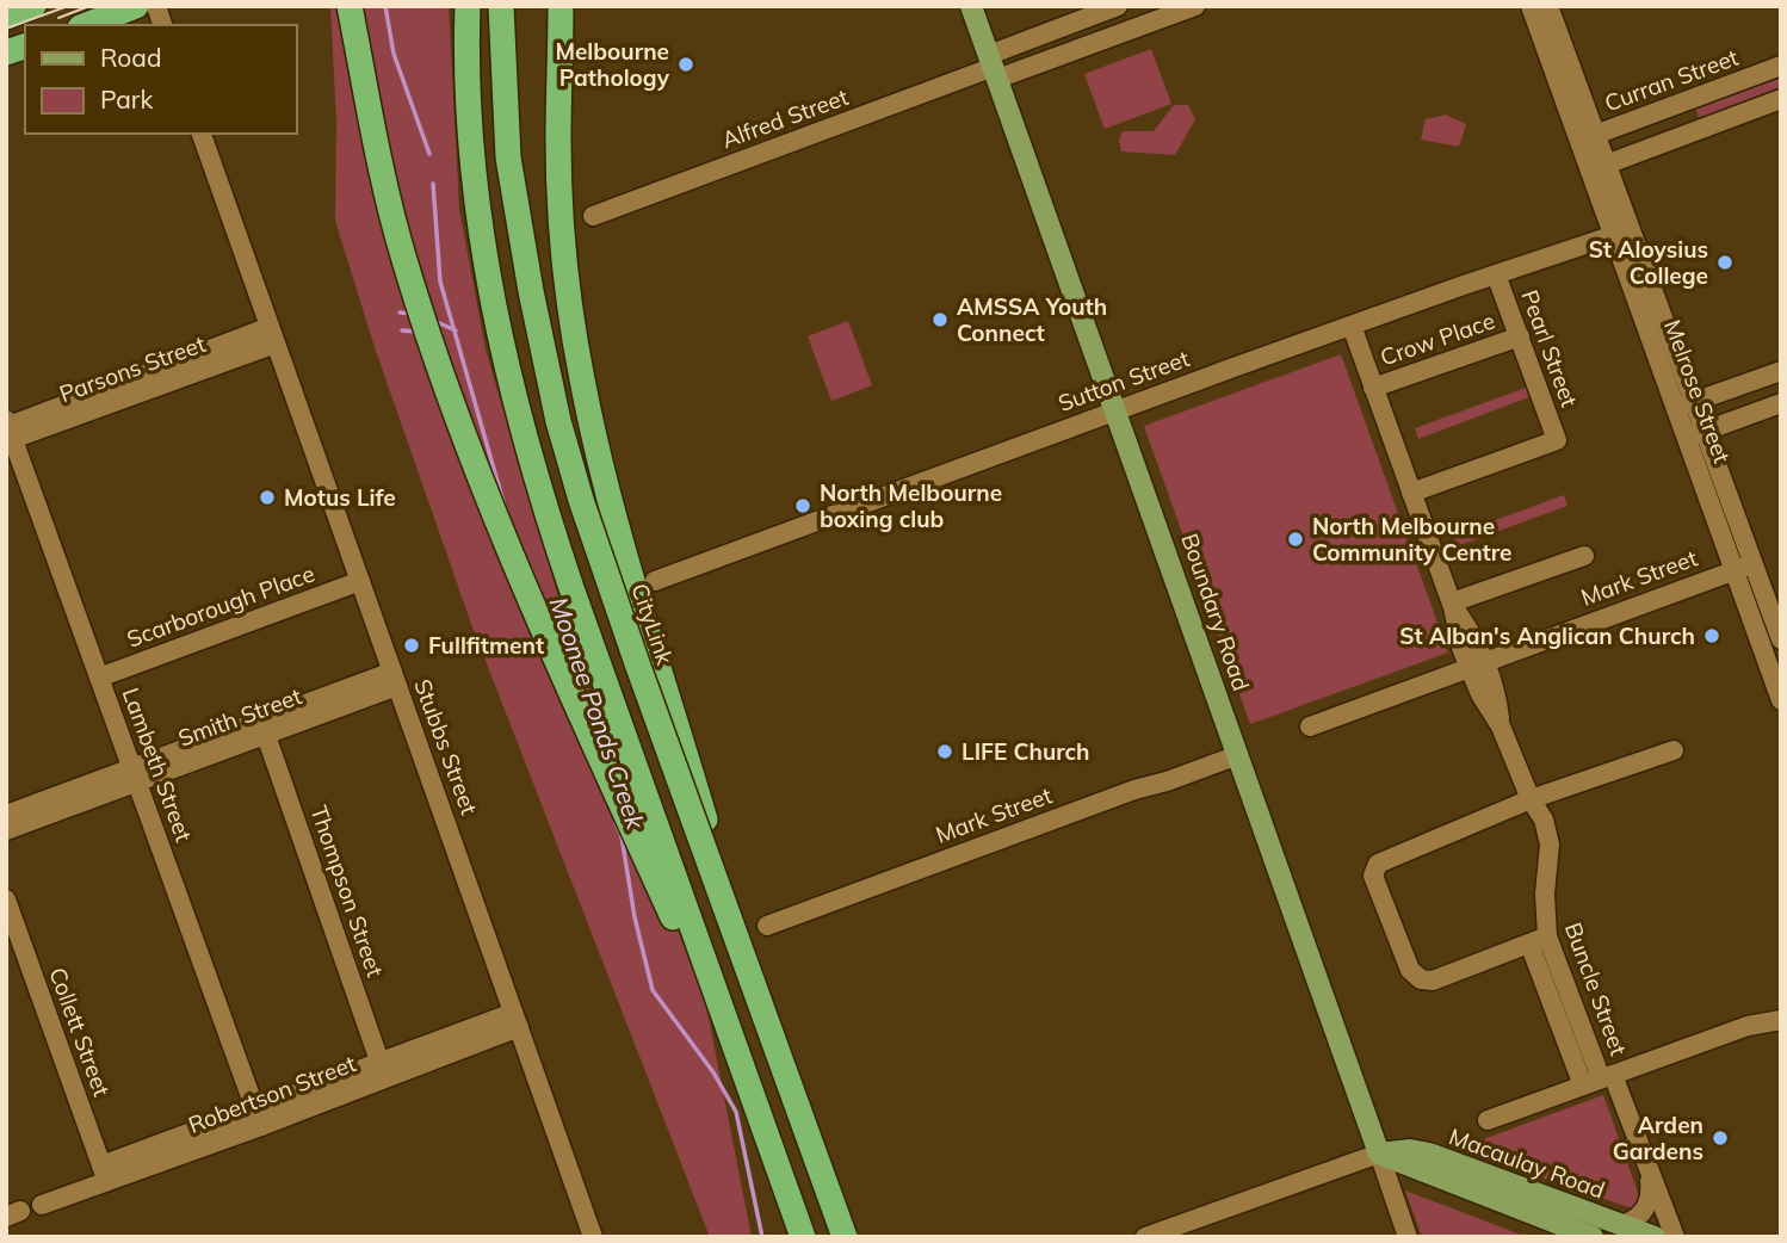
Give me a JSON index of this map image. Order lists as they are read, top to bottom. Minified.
{"streets":{"highway":["CityLink"],"main road":["Boundary Road","Macaulay Road"],"street":["Curran Street","Alfred Street","Crow Place","Pearl Street","Parsons Street","Sutton Street","Melrose Street","Mark Street","Scarborough Place","Smith Street","Stubbs Street","Lambeth Street","Thompson Street","Buncle Street","Collett Street","Robertson Street"]},"crossings":[["Curran Street","Melrose Street"],["Alfred Street","Boundary Road"],["Crow Place","Pearl Street"],["Crow Place","Buncle Street"],["Pearl Street","Sutton Street"],["Pearl Street","Buncle Street"],["Parsons Street","Stubbs Street"],["Parsons Street","Lambeth Street"],["Sutton Street","Melrose Street"],["Sutton Street","Boundary Road"],["Sutton Street","Buncle Street"],["Melrose Street","Mark Street"],["Mark Street","Boundary Road"],["Mark Street","Buncle Street"],["Scarborough Place","Stubbs Street"],["Scarborough Place","Lambeth Street"],["Boundary Road","Macaulay Road"],["Smith Street","Stubbs Street"],["Smith Street","Lambeth Street"],["Smith Street","Thompson Street"],["Stubbs Street","Robertson Street"],["Lambeth Street","Robertson Street"],["Thompson Street","Robertson Street"],["Collett Street","Robertson Street"]],"water":["Moonee Ponds Creek"],"places":["Melbourne Pathology","St Aloysius College","AMSSA Youth Connect","Motus Life","North Melbourne boxing club","North Melbourne Community Centre","St Alban's Anglican Church","Fullfitment","LIFE Church","Arden Gardens"],"legend":["Road","Park"]}
